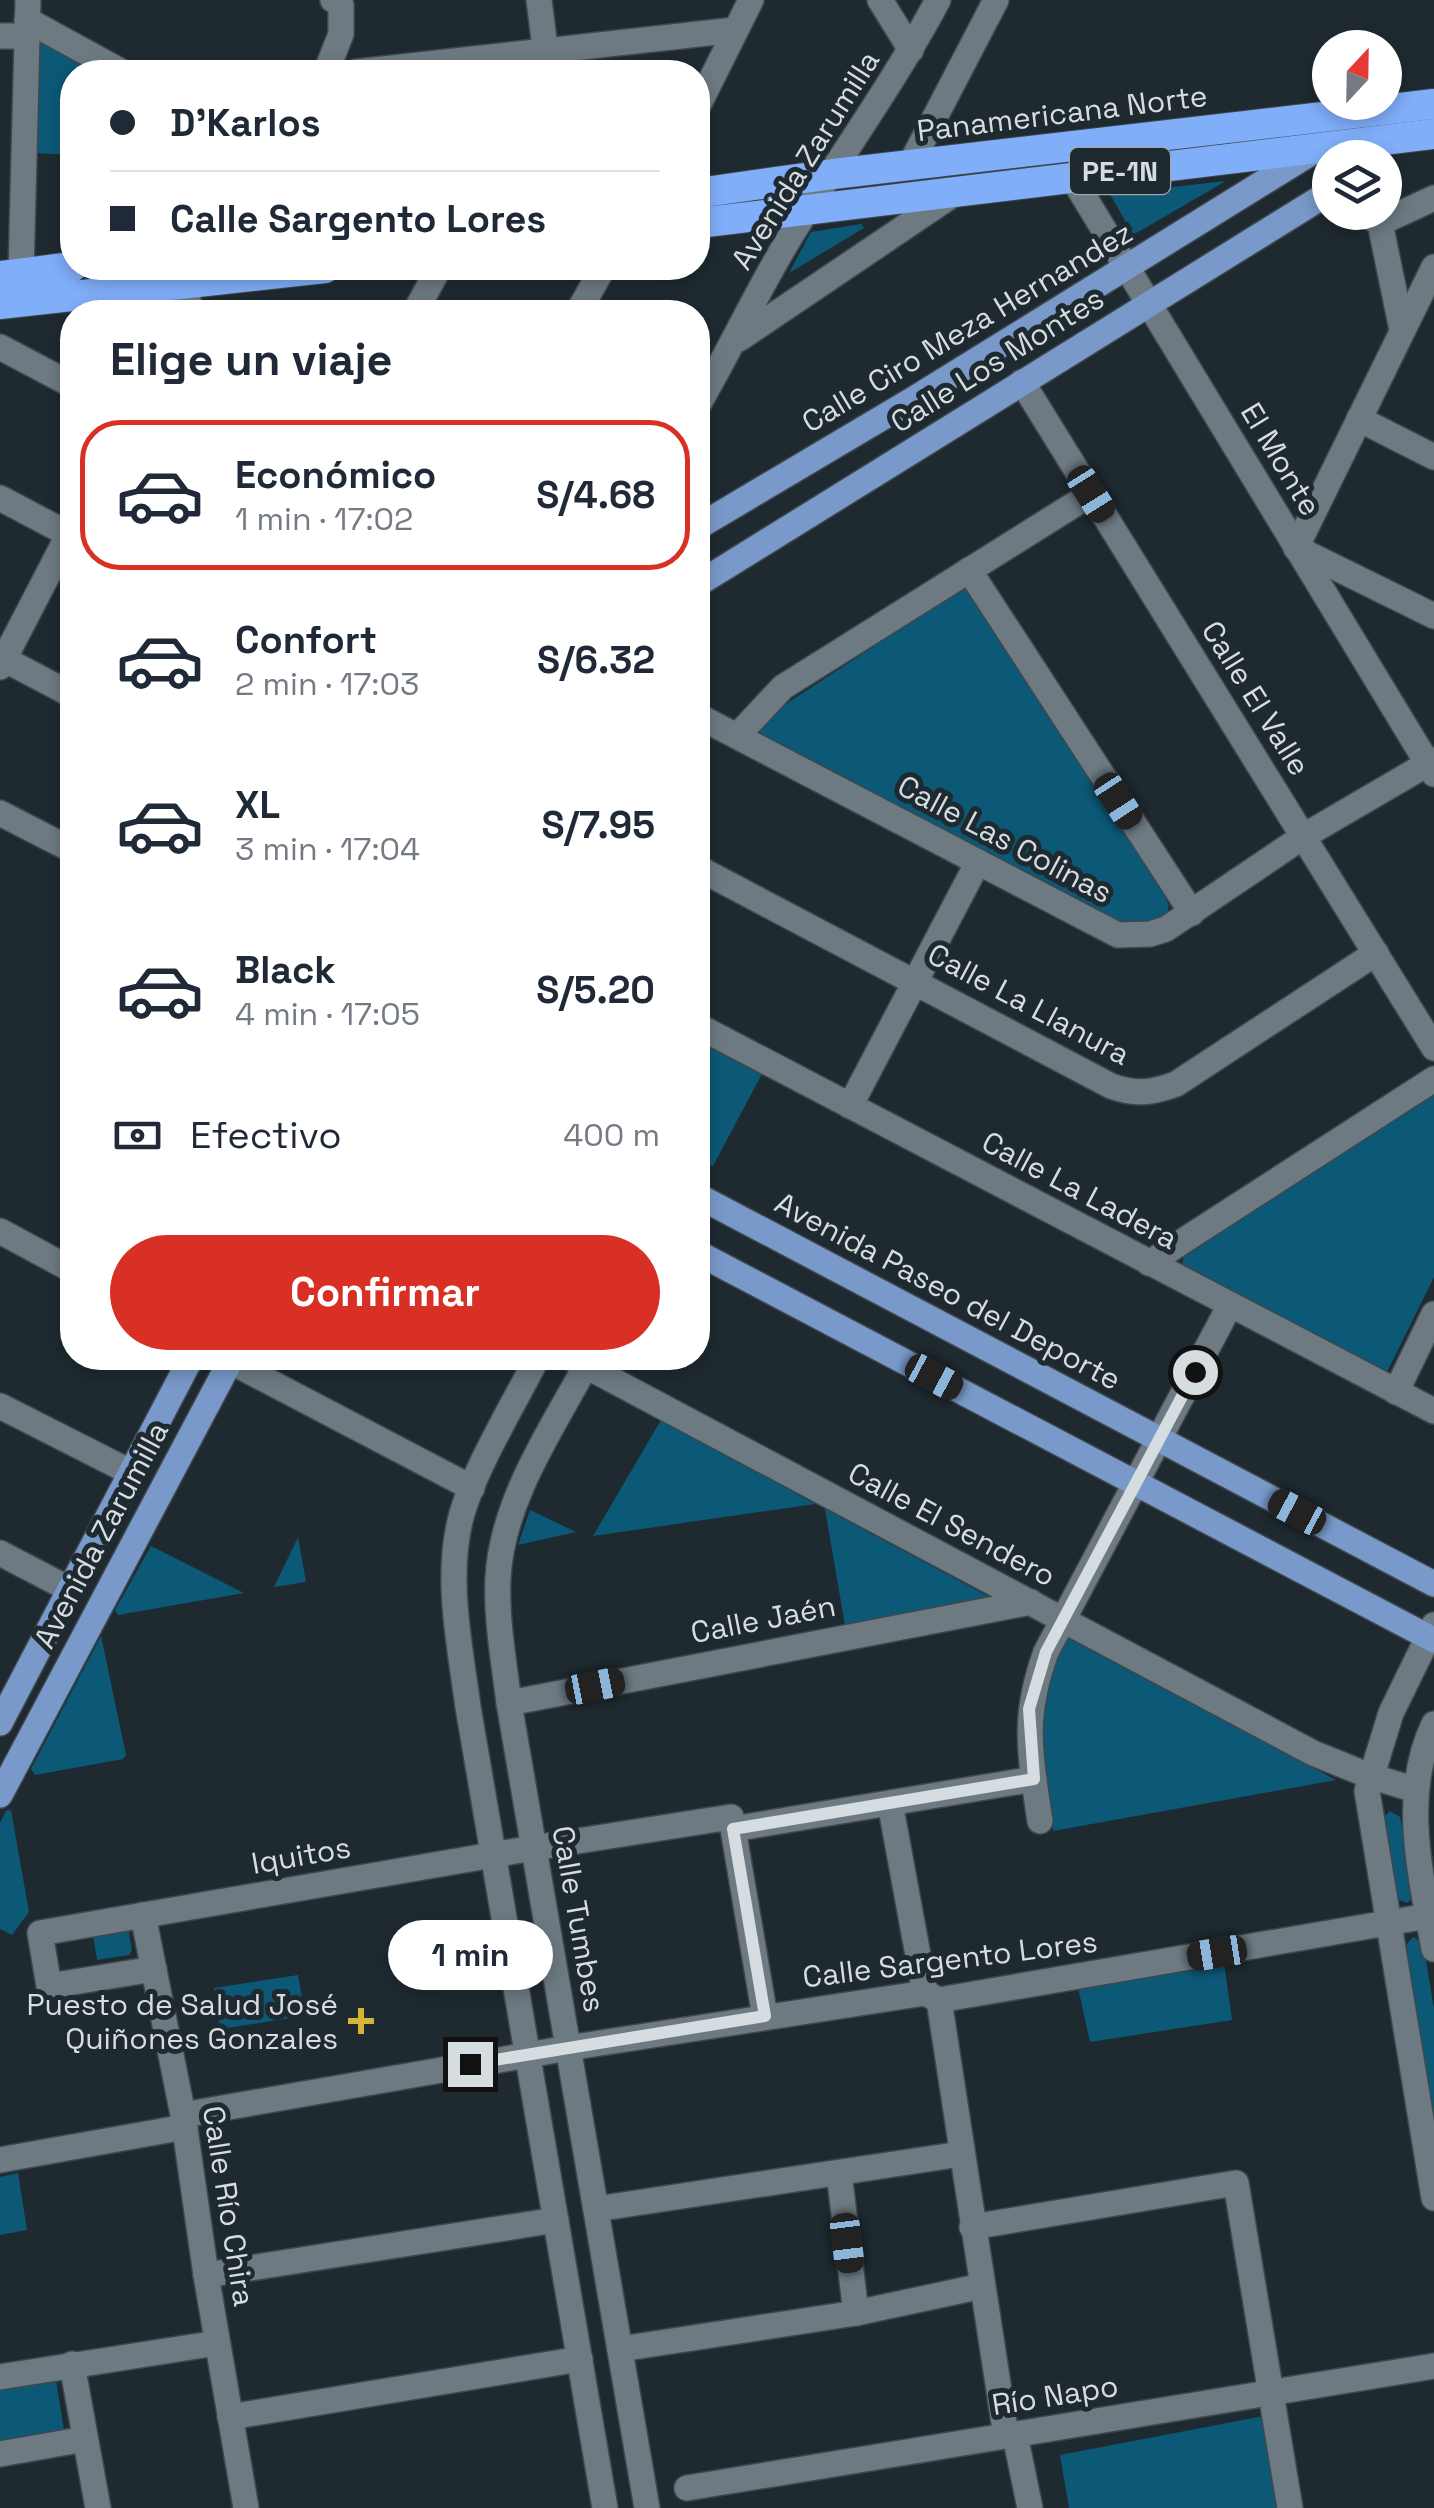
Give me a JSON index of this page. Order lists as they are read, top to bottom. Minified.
{"streets":{"highway":["Panamericana Norte","PE-1N"],"main road":["Avenida Zarumilla","Calle Ciro Meza Hernandez","Calle Los Montes","Avenida Paseo del Deporte"],"street":["El Monte","Calle El Valle","Calle Las Colinas","Calle La Llanura","Calle La Ladera","Calle El Sendero","Calle Jaén","Iquitos","Calle Tumbes","Calle Sargento Lores","Calle Río Chira","Río Napo"]},"crossings":[["Panamericana Norte","Avenida Zarumilla"],["Avenida Zarumilla","PE-1N"],["PE-1N","El Monte"],["Calle Ciro Meza Hernandez","El Monte"],["Calle Los Montes","El Monte"],["Calle Los Montes","Calle El Valle"],["El Monte","Calle Las Colinas"],["Calle El Valle","Calle Las Colinas"],["Calle El Valle","Calle La Llanura"],["Calle El Sendero","Calle Jaén"],["Calle Jaén","Calle Tumbes"],["Iquitos","Calle Tumbes"],["Iquitos","Calle Río Chira"],["Calle Tumbes","Calle Sargento Lores"],["Calle Sargento Lores","Calle Río Chira"]],"places":{"health":["Puesto de Salud José Quiñones Gonzales"]},"north":"top","page":{"banner":["D'Karlos","Calle Sargento Lores"],"heading":"Elige un viaje","list":[{"name":"Económico","note":"1 min · 17:02","value":"S/4.68"},{"name":"Confort","note":"2 min · 17:03","value":"S/6.32"},{"name":"XL","note":"3 min · 17:04","value":"S/7.95"},{"name":"Black","note":"4 min · 17:05","value":"S/5.20"}],"pay":["Efectivo","400 m"],"buttons":"Confirmar","bubble":"1 min"}}
